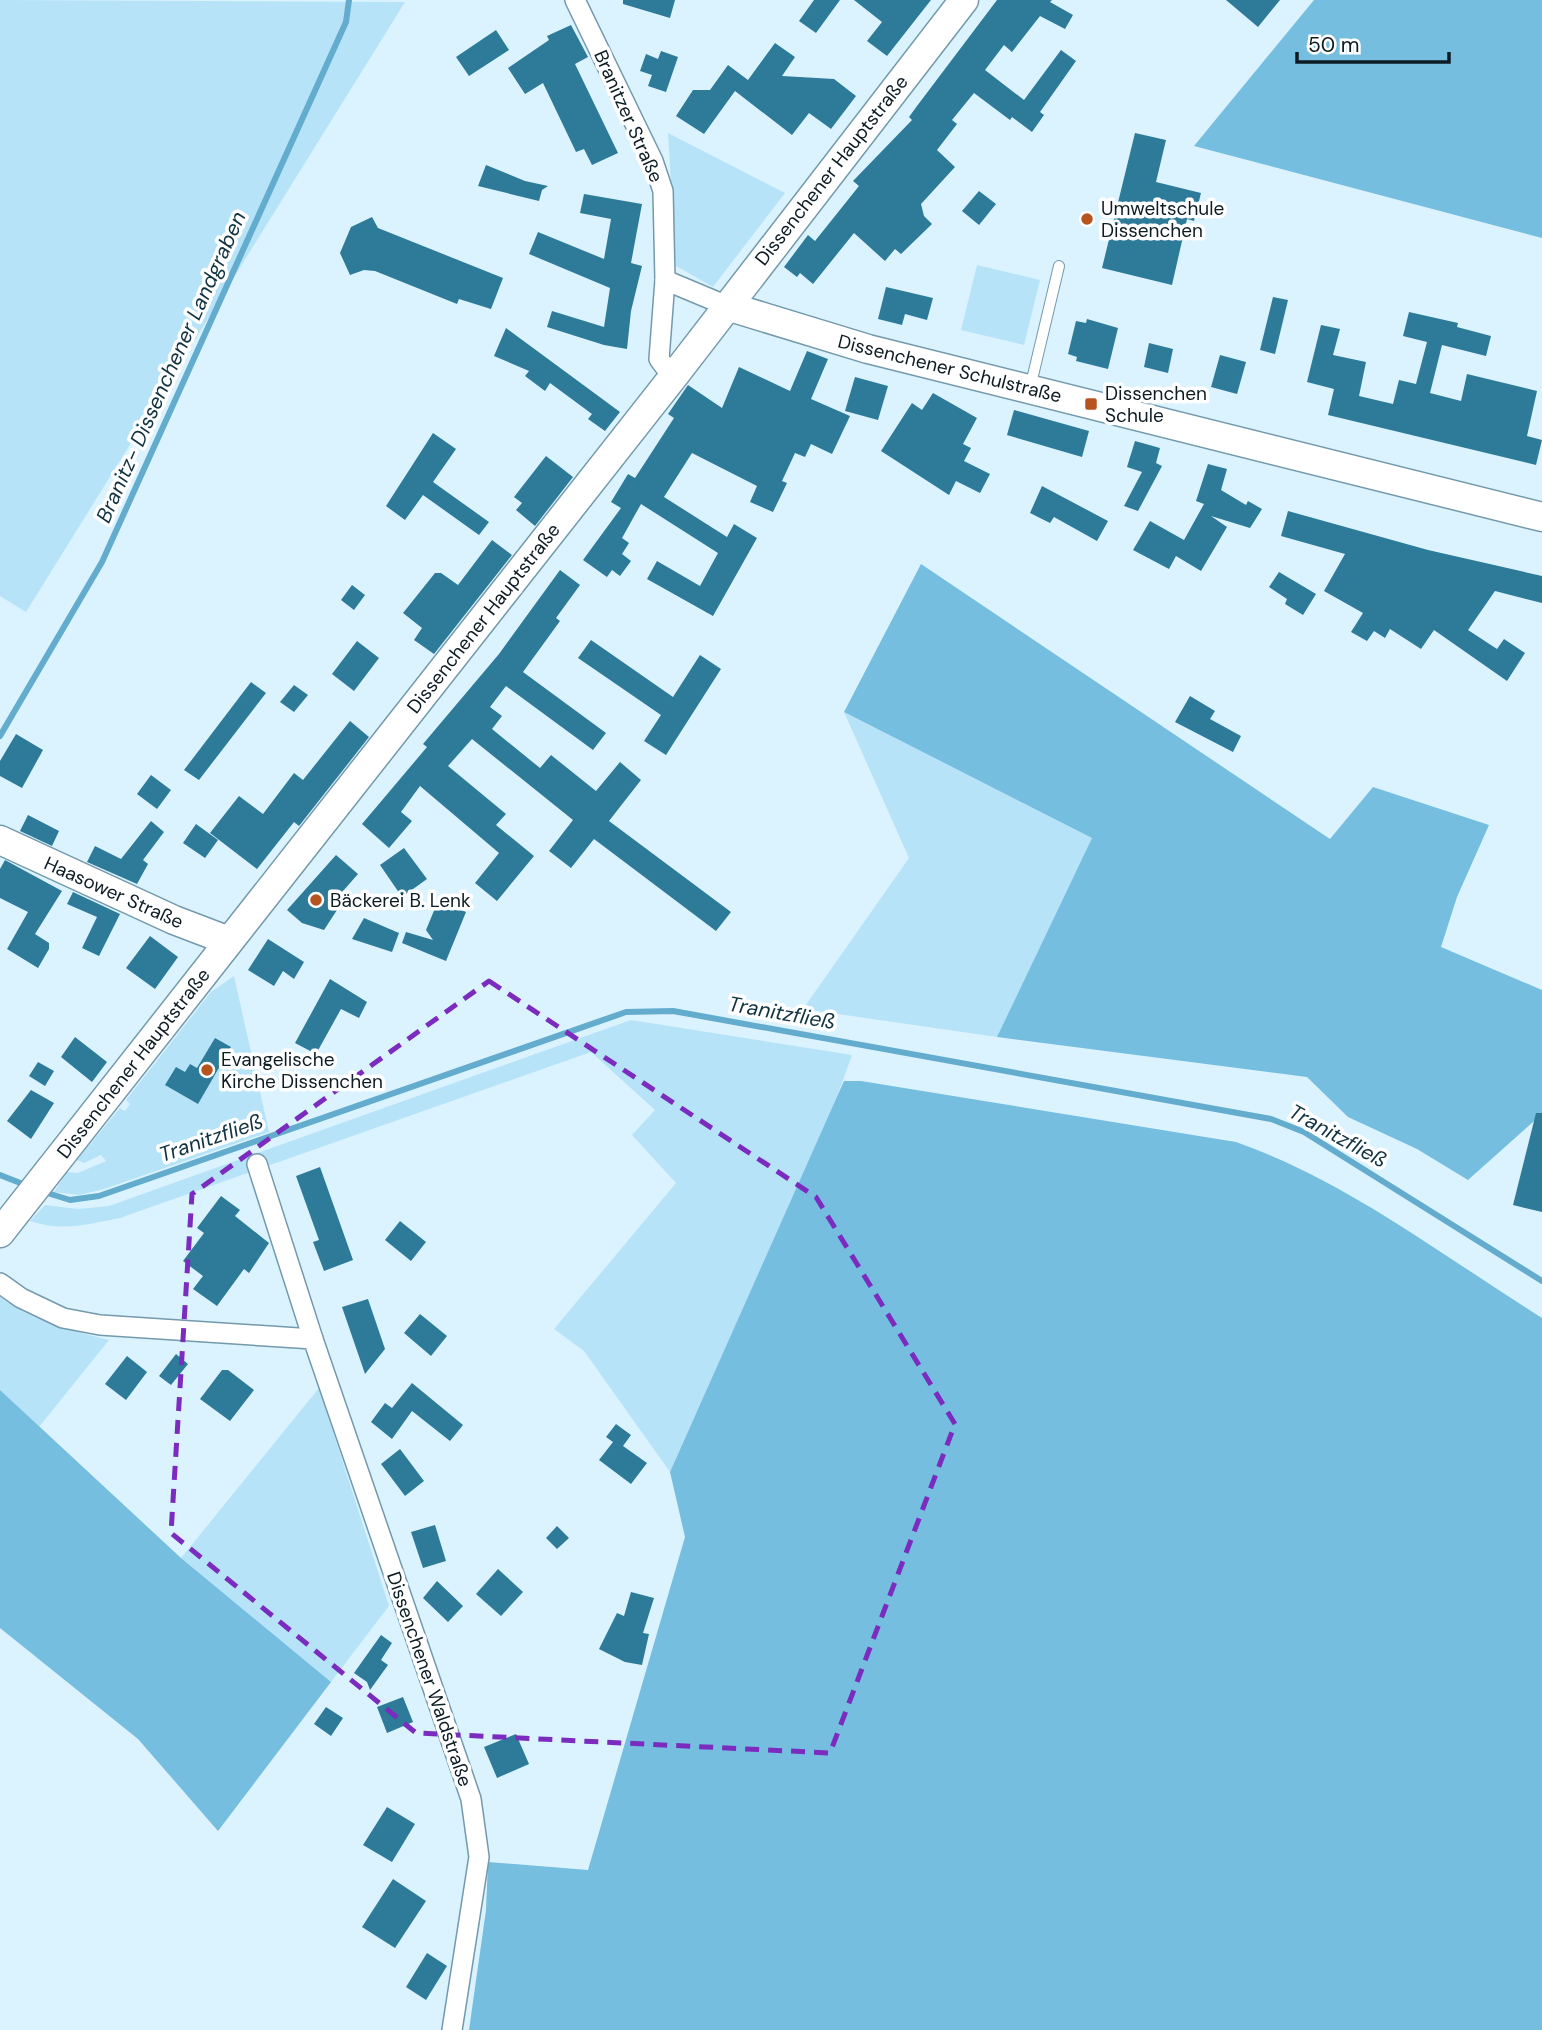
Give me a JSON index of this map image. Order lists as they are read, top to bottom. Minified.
{"streets":{"main road":["Dissenchener Hauptstraße","Dissenchener Schulstraße","Haasower Straße"],"street":["Branitzer Straße","Dissenchener Waldstraße"]},"crossings":[["Branitzer Straße","Dissenchener Hauptstraße"],["Dissenchener Hauptstraße","Dissenchener Schulstraße"],["Dissenchener Hauptstraße","Haasower Straße"]],"water":["Branitz- Dissenchener Landgraben","Tranitzfließ"],"places":{"other":["Umweltschule Dissenchen","Bäckerei B. Lenk","Evangelische Kirche Dissenchen"],"transit":["Dissenchen Schule"]},"scale_bar":"50 m"}
